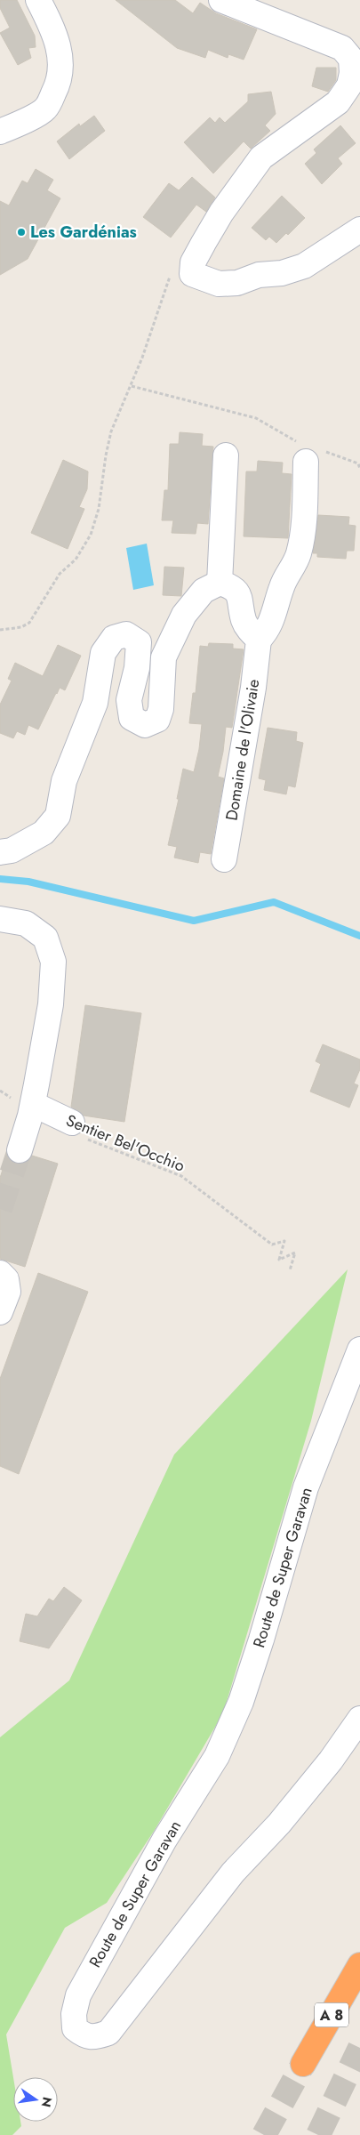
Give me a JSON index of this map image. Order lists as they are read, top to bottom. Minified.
{"streets":{"highway":["A 8"],"street":["Domaine de l'Olivaie","Route de Super Garavan"],"path":["Sentier Bel'Occhio"]},"places":["Les Gardénias"],"north":"right"}
